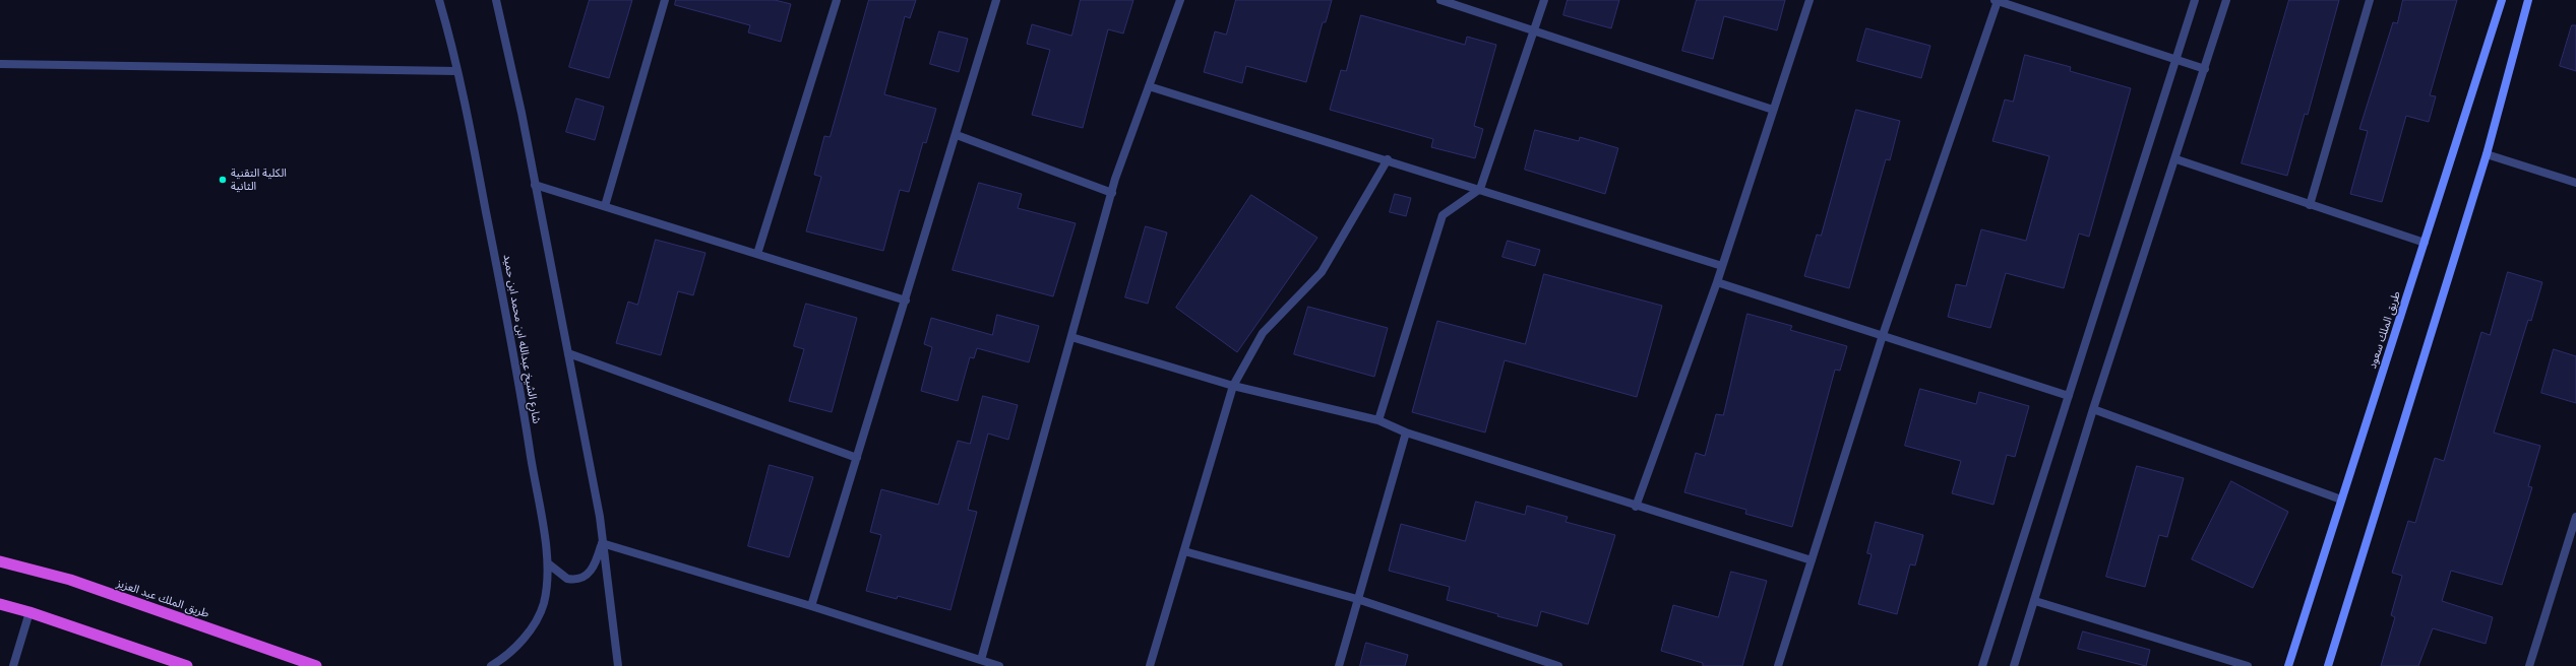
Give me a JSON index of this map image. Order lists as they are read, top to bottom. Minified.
{"streets":{"highway":["طريق الملك عبد العزيز"],"main road":["طريق الملك سعود"],"street":["شارع الشيخ عبدالله ابن محمد ابن حميد"]},"places":["الكلية التقنية الثانية"]}
